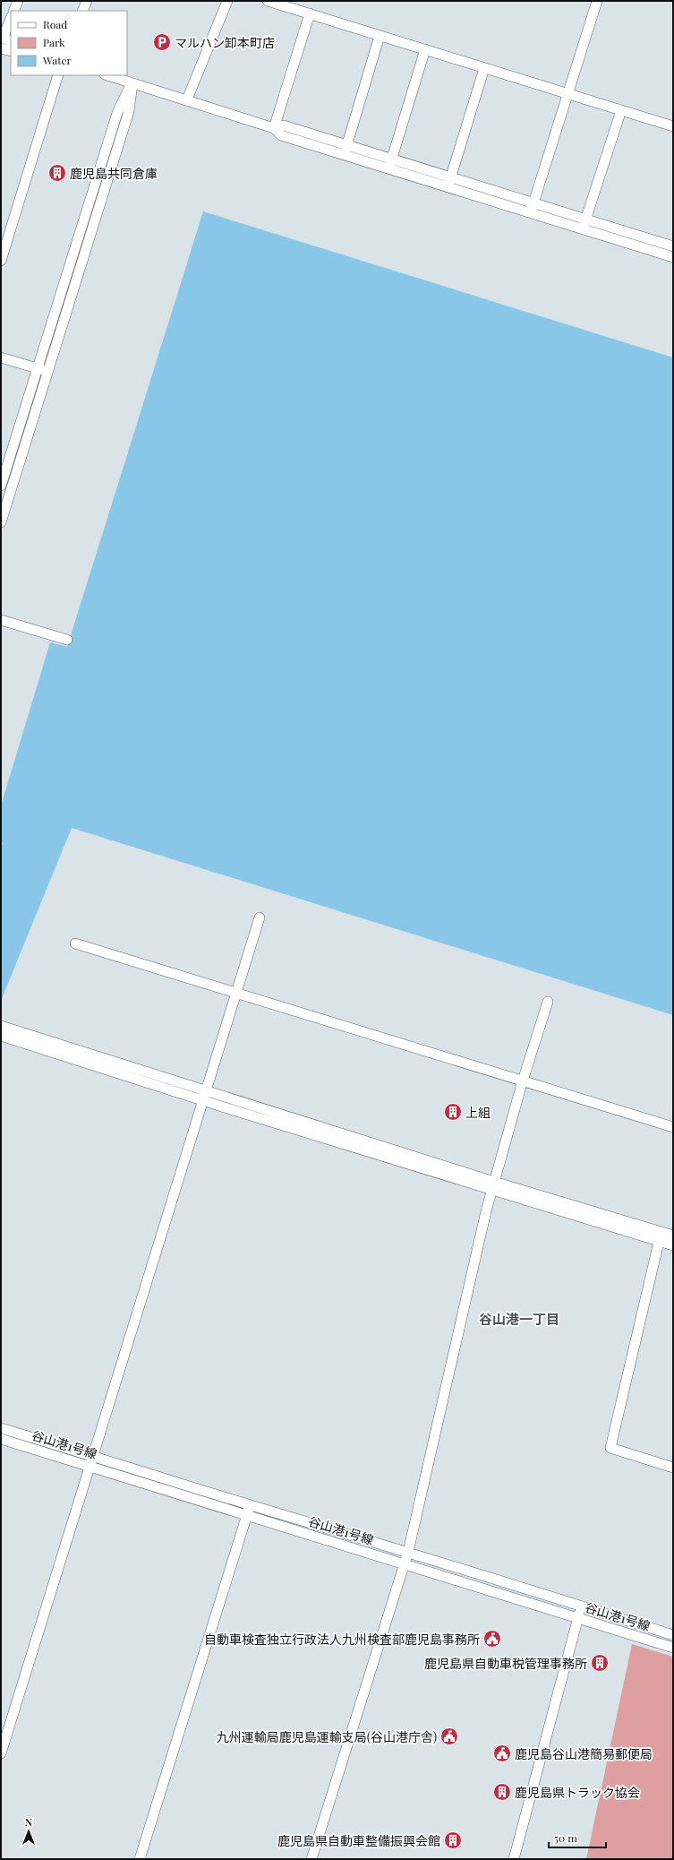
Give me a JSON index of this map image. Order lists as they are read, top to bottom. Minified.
{"streets":{"street":["谷山港1号線"]},"districts":["谷山港一丁目"],"places":{"parking":["マルハン卸本町店"],"building":["鹿児島共同倉庫","上組","鹿児島県自動車税管理事務所","鹿児島県トラック協会","鹿児島県自動車整備振興会館"],"public building":["自動車検査独立行政法人九州検査部鹿児島事務所","九州運輸局鹿児島運輸支局(谷山港庁舎)","鹿児島谷山港簡易郵便局"]},"legend":["Road","Park","Water"],"scale_bar":"50 m","north":"top"}
